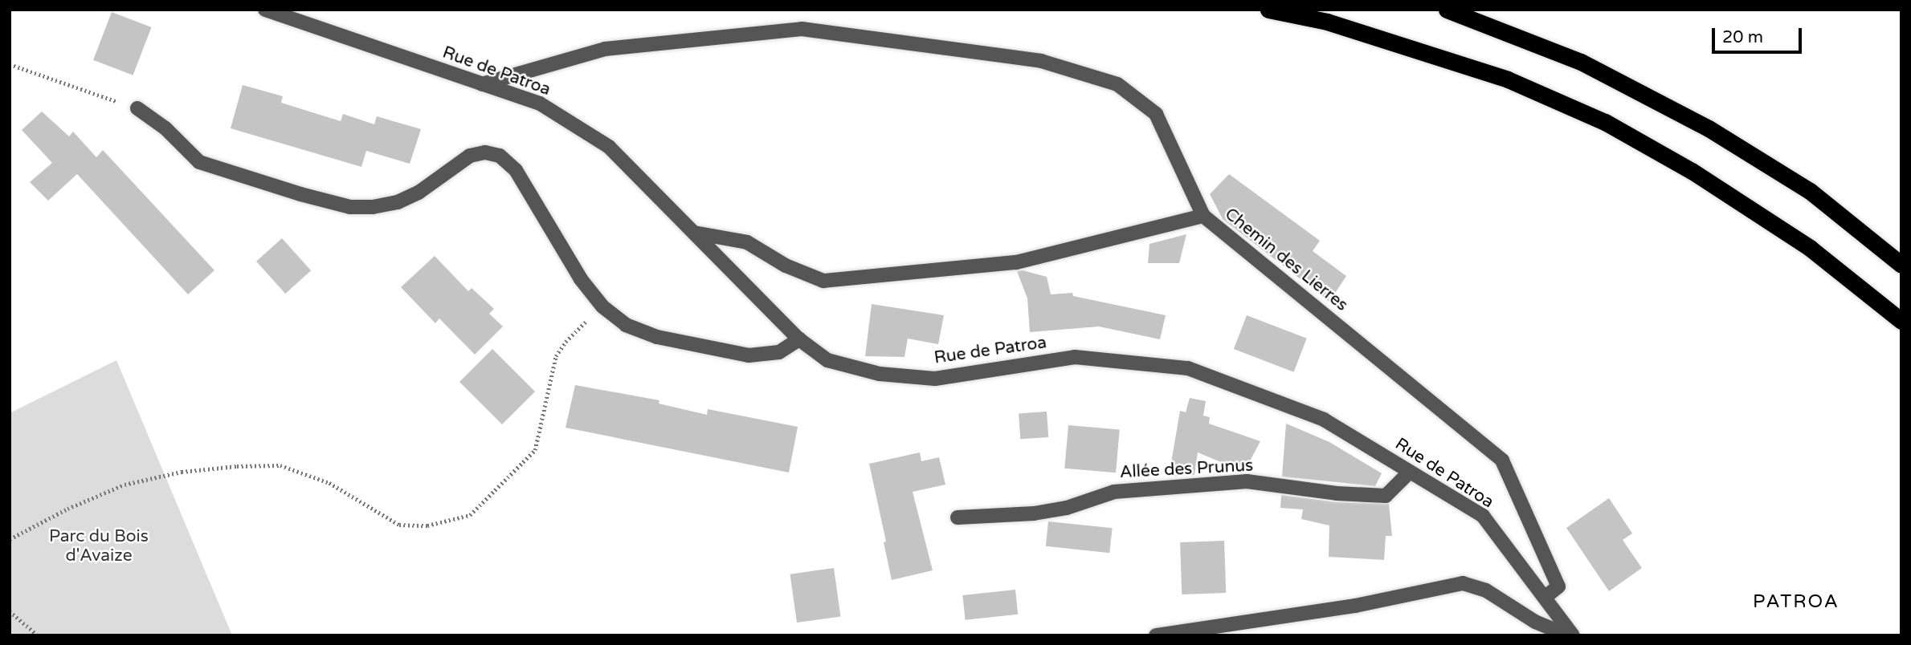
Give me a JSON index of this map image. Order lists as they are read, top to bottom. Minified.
{"streets":{"street":["Rue de Patroa","Chemin des Lierres","Allée des Prunus"]},"crossings":[["Rue de Patroa","Chemin des Lierres"],["Rue de Patroa","Allée des Prunus"]],"districts":["PATROA"],"parks":["Parc du Bois d'Avaize"],"scale_bar":"20 m"}
